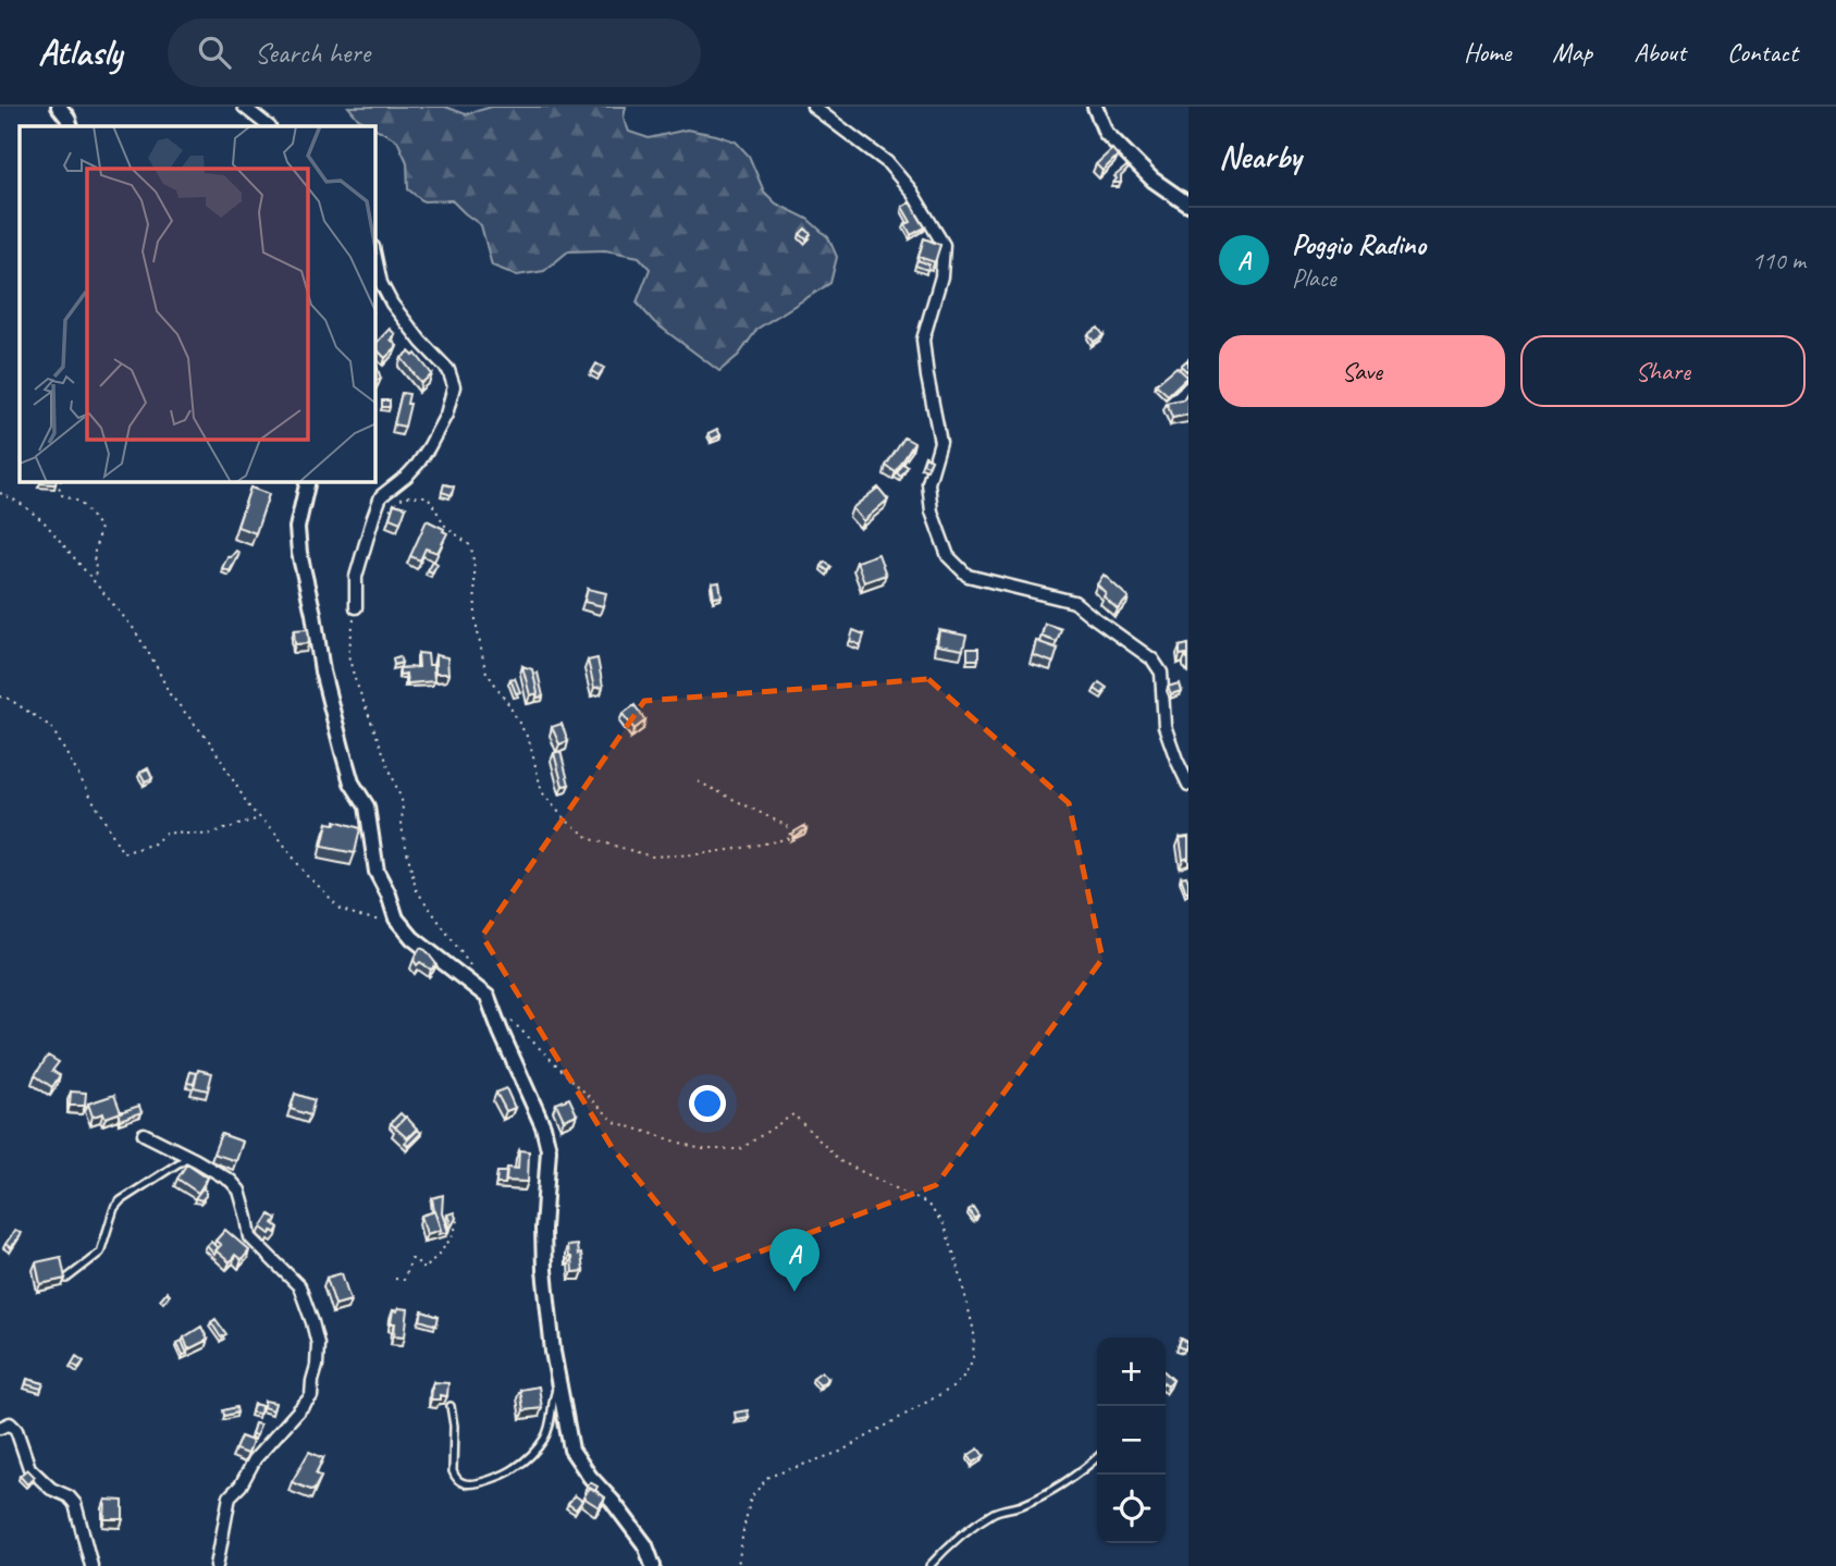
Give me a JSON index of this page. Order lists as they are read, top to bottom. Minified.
{"page":{"header":"Atlasly","search":"Search here","nav":["Home","Map","About","Contact"],"heading":"Nearby","list":[{"mark":"A","name":"Poggio Radino","note":"Place","value":"110 m"}],"buttons":["Save","Share"],"pins":"A","map_buttons":["+","−"]}}
